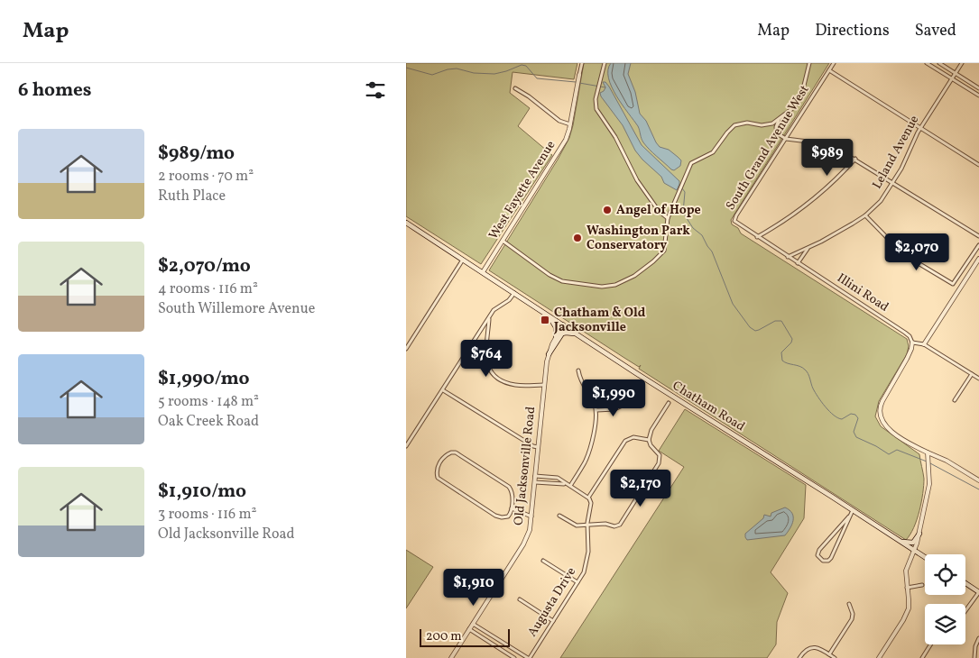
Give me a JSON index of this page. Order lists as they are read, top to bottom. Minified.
{"streets":{"main road":["Chatham Road"],"street":["South Grand Avenue West","Leland Avenue","West Fayette Avenue","Illini Road","Old Jacksonville Road","Augusta Drive"]},"crossings":[["South Grand Avenue West","Illini Road"],["Leland Avenue","Illini Road"],["West Fayette Avenue","Chatham Road"],["Chatham Road","Old Jacksonville Road"]],"places":{"other":["Angel of Hope","Washington Park Conservatory"],"transit":["Chatham & Old Jacksonville"]},"scale_bar":"200 m","page":{"header":"Map","nav":["Map","Directions","Saved"],"heading":"6 homes","list":[{"name":"$989/mo","note":"2 rooms · 70 m² · Ruth Place"},{"name":"$2,070/mo","note":"4 rooms · 116 m² · South Willemore Avenue"},{"name":"$1,990/mo","note":"5 rooms · 148 m² · Oak Creek Road"},{"name":"$1,910/mo","note":"3 rooms · 116 m² · Old Jacksonville Road"}],"price":["$989","$2,070","$764","$1,990","$2,170","$1,910"],"scale":"200 m"}}
